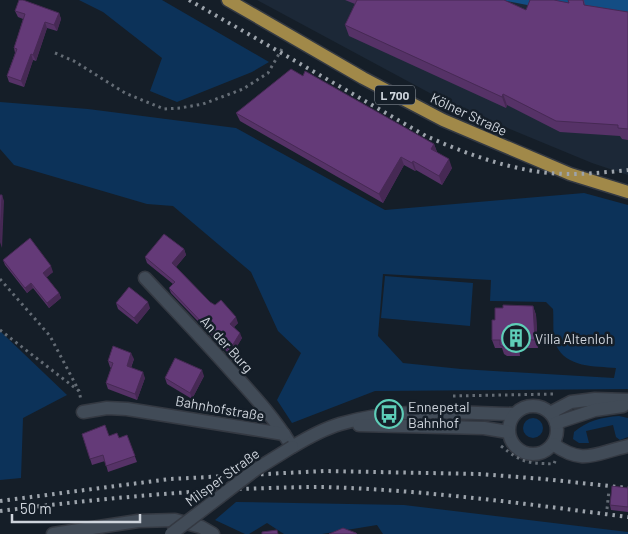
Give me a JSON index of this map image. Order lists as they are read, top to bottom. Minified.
{"streets":{"main road":["L 700","Kölner Straße"],"street":["An der Burg","Bahnhofstraße","Milsper Straße"]},"crossings":[["An der Burg","Bahnhofstraße"]],"places":{"building":["Villa Altenloh"],"bus stop":["Ennepetal Bahnhof"]},"scale_bar":"50 m"}
